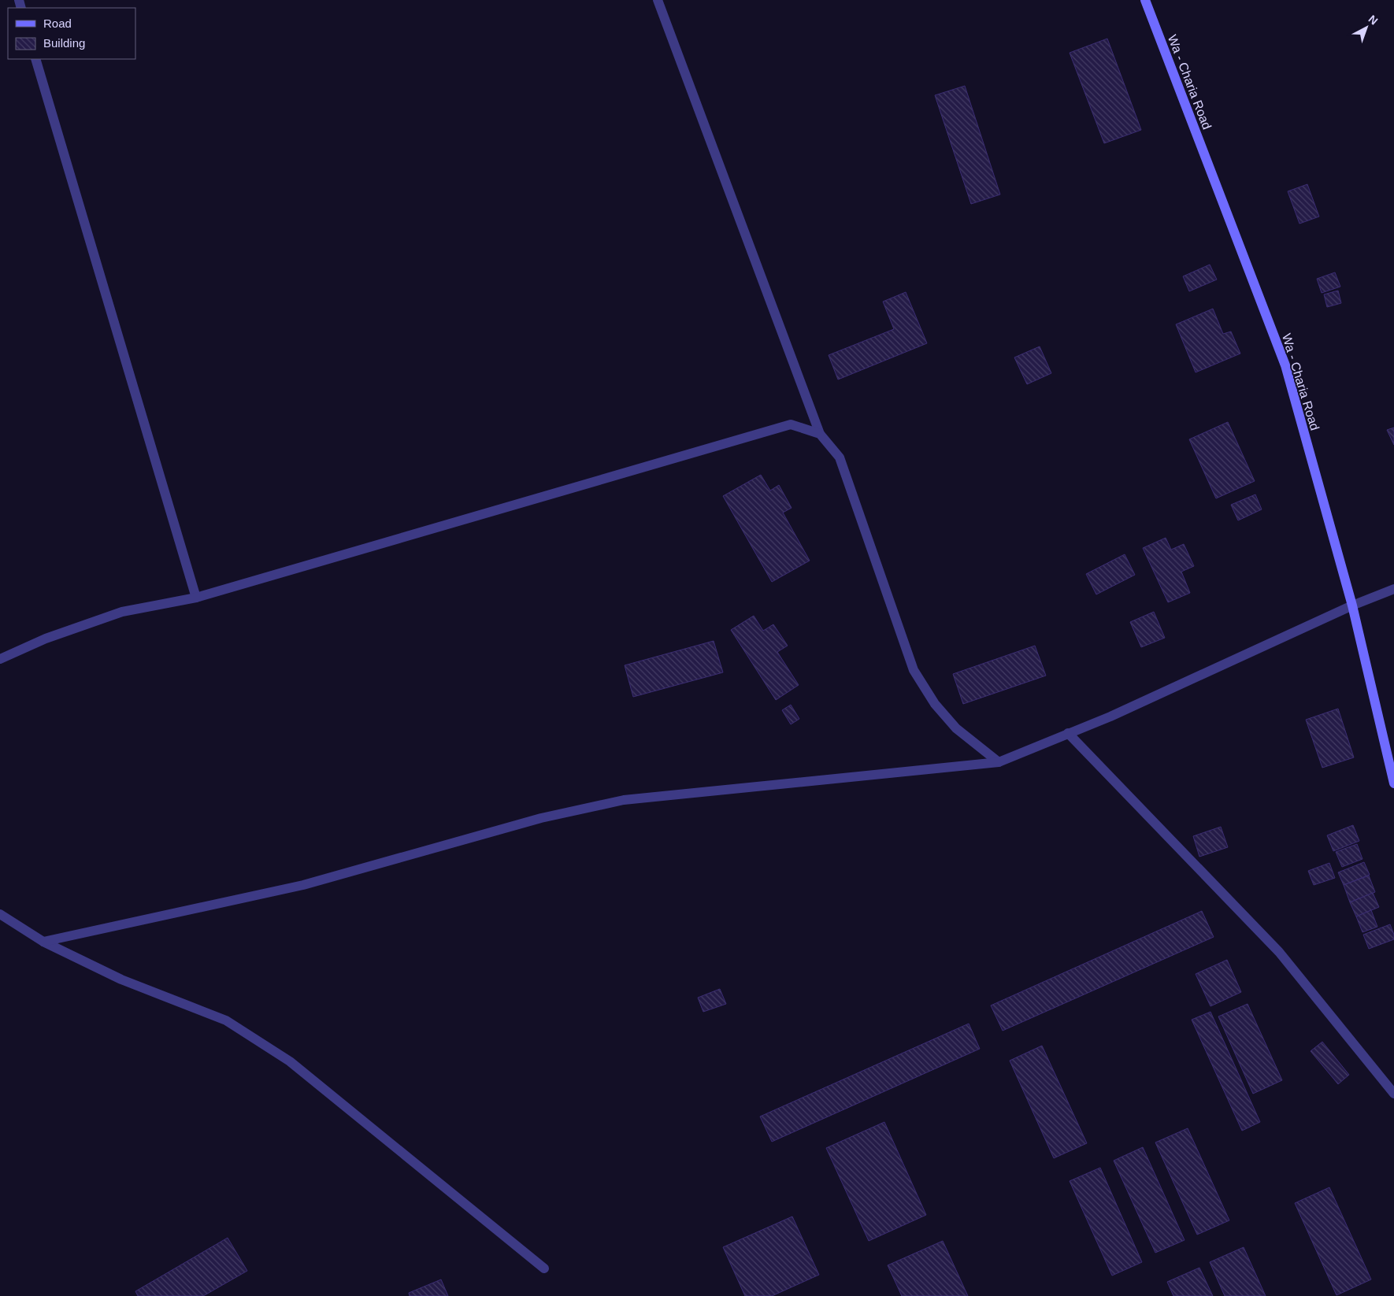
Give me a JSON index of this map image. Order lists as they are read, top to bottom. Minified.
{"streets":{"street":["Wa - Charia Road"]},"legend":["Road","Building"],"north":"top right"}
